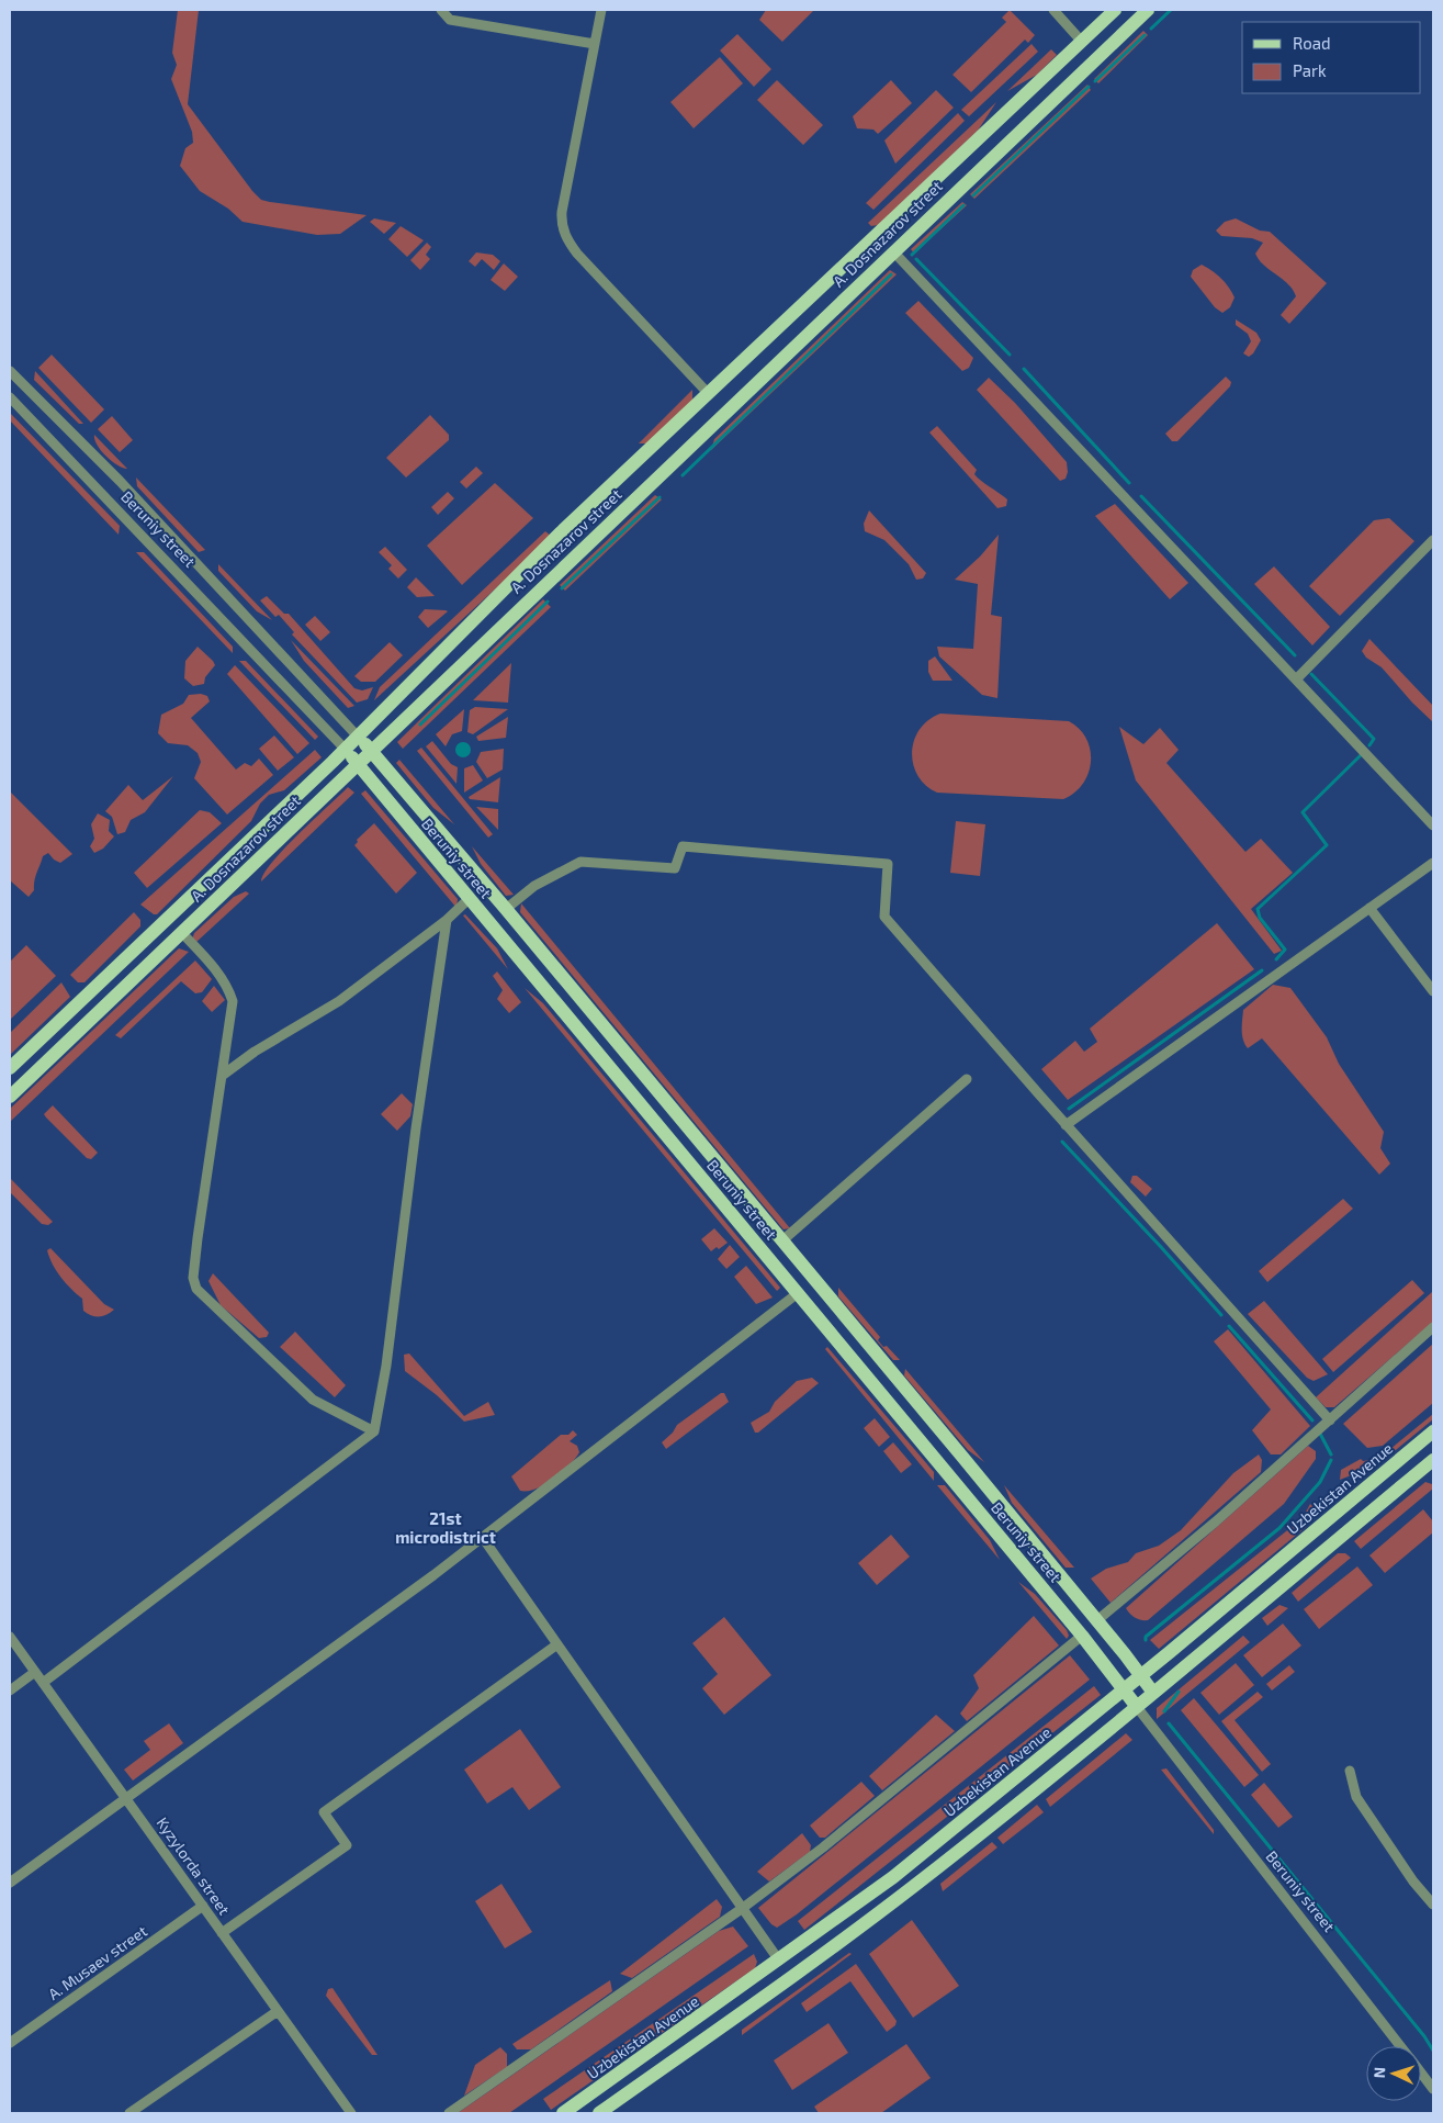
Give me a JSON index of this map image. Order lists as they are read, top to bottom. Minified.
{"streets":{"main road":["A. Dosnazarov street","Beruniy street","Uzbekistan Avenue"],"street":["Kyzylorda street","A. Musaev street"]},"crossings":[["A. Dosnazarov street","Beruniy street"],["Beruniy street","Uzbekistan Avenue"],["Kyzylorda street","A. Musaev street"]],"districts":["21st microdistrict"],"legend":["Road","Park"],"north":"left"}
